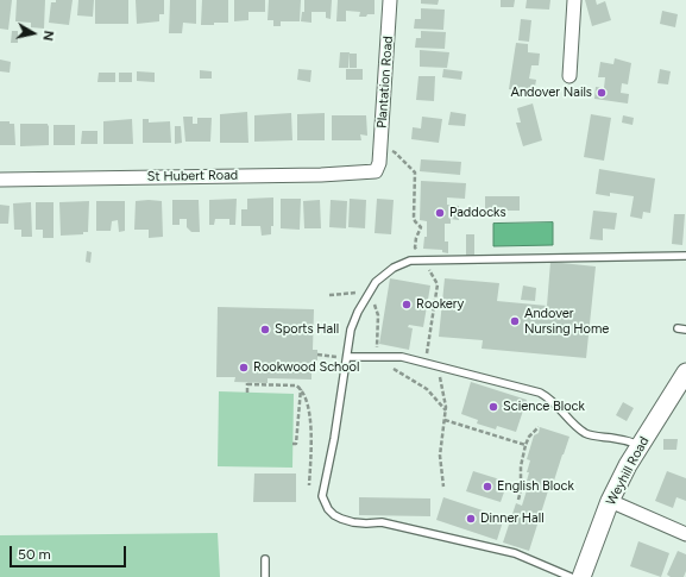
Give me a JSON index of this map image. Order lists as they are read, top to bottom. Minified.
{"streets":{"main road":["Weyhill Road"],"street":["Plantation Road","St Hubert Road"]},"crossings":[["Plantation Road","St Hubert Road"]],"places":["Andover Nails","Paddocks","Rookery","Andover Nursing Home","Sports Hall","Rookwood School","Science Block","English Block","Dinner Hall"],"scale_bar":"50 m","north":"right"}
